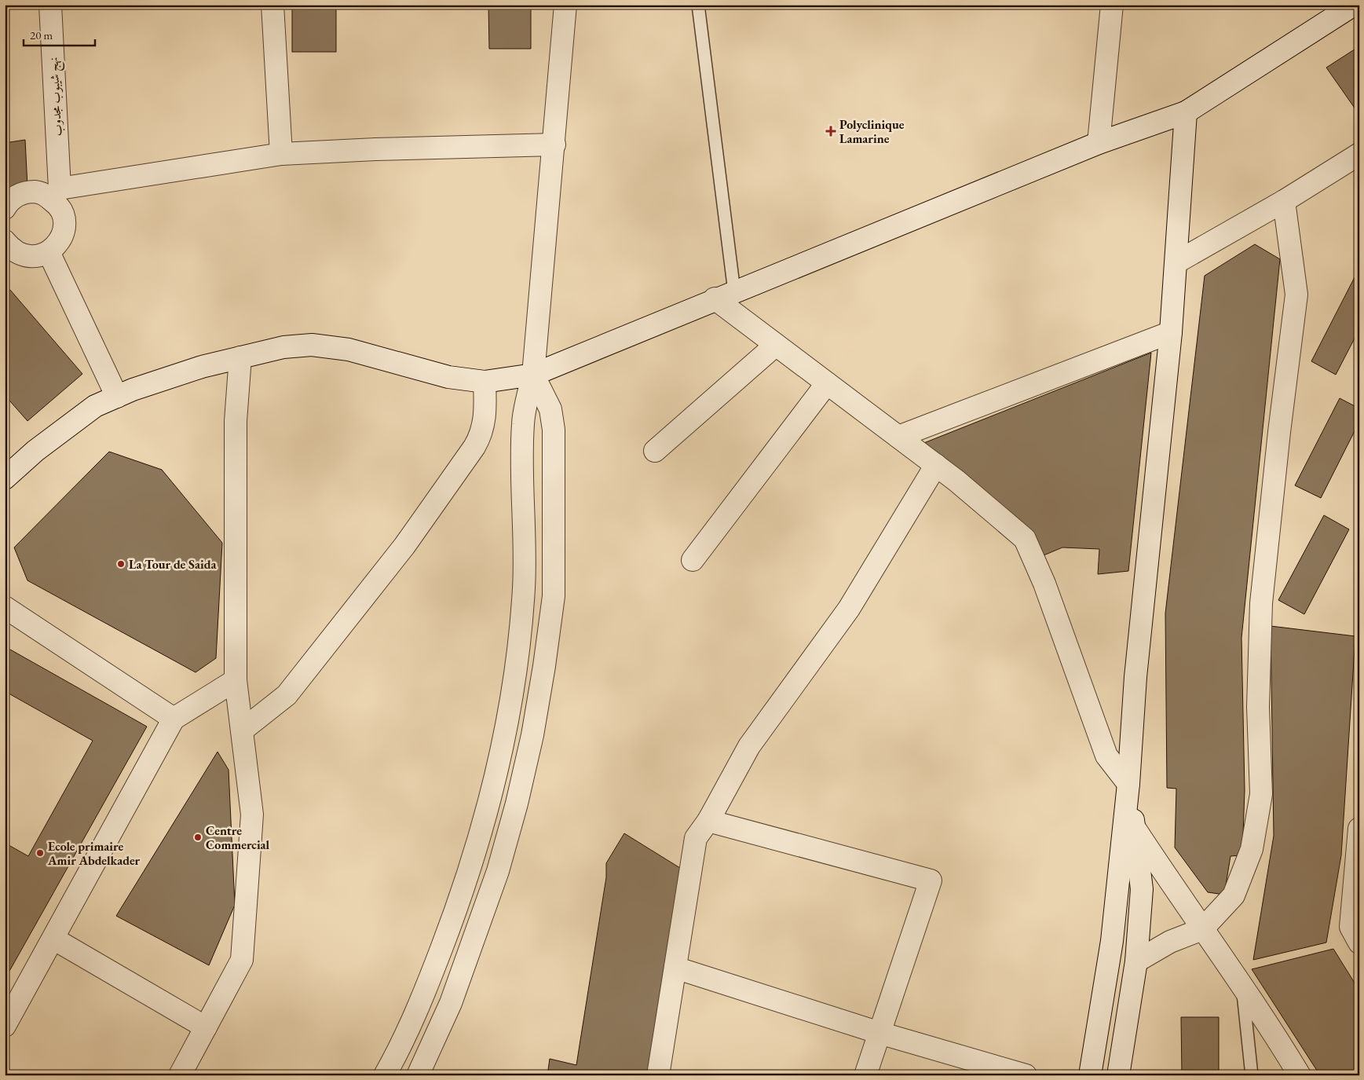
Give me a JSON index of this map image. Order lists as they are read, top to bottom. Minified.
{"streets":{"street":["نهج شيبوب مجدوب"]},"places":{"health":["Polyclinique Lamarine"],"other":["La Tour de Saida","Centre Commercial","Ecole primaire Amir Abdelkader"]},"scale_bar":"20 m"}
